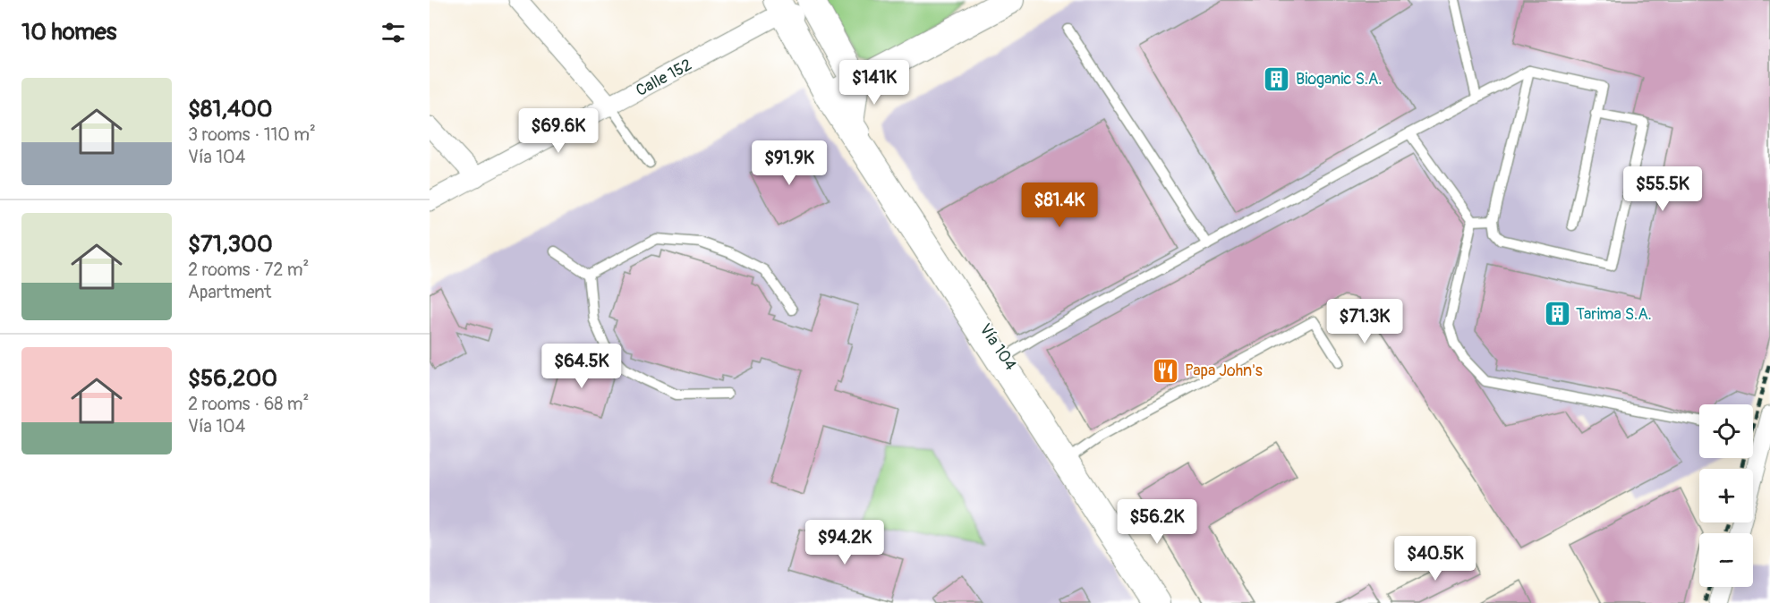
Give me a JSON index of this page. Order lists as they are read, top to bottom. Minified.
{"streets":{"main road":["Vía 104"],"street":["Calle 152"]},"crossings":[["Calle 152","Vía 104"]],"places":{"building":["Bioganic S.A.","Tarima S.A."],"restaurant":["Papa John's"]},"page":{"heading":"10 homes","price":["$141K","$69.6K","$91.9K","$55.5K","$81.4K","$71.3K","$64.5K","$56.2K","$94.2K","$40.5K"],"list":[{"name":"$81,400","note":"3 rooms · 110 m² · Vía 104"},{"name":"$71,300","note":"2 rooms · 72 m² · Apartment"},{"name":"$56,200","note":"2 rooms · 68 m² · Vía 104"}],"map_buttons":["+","−"]}}
